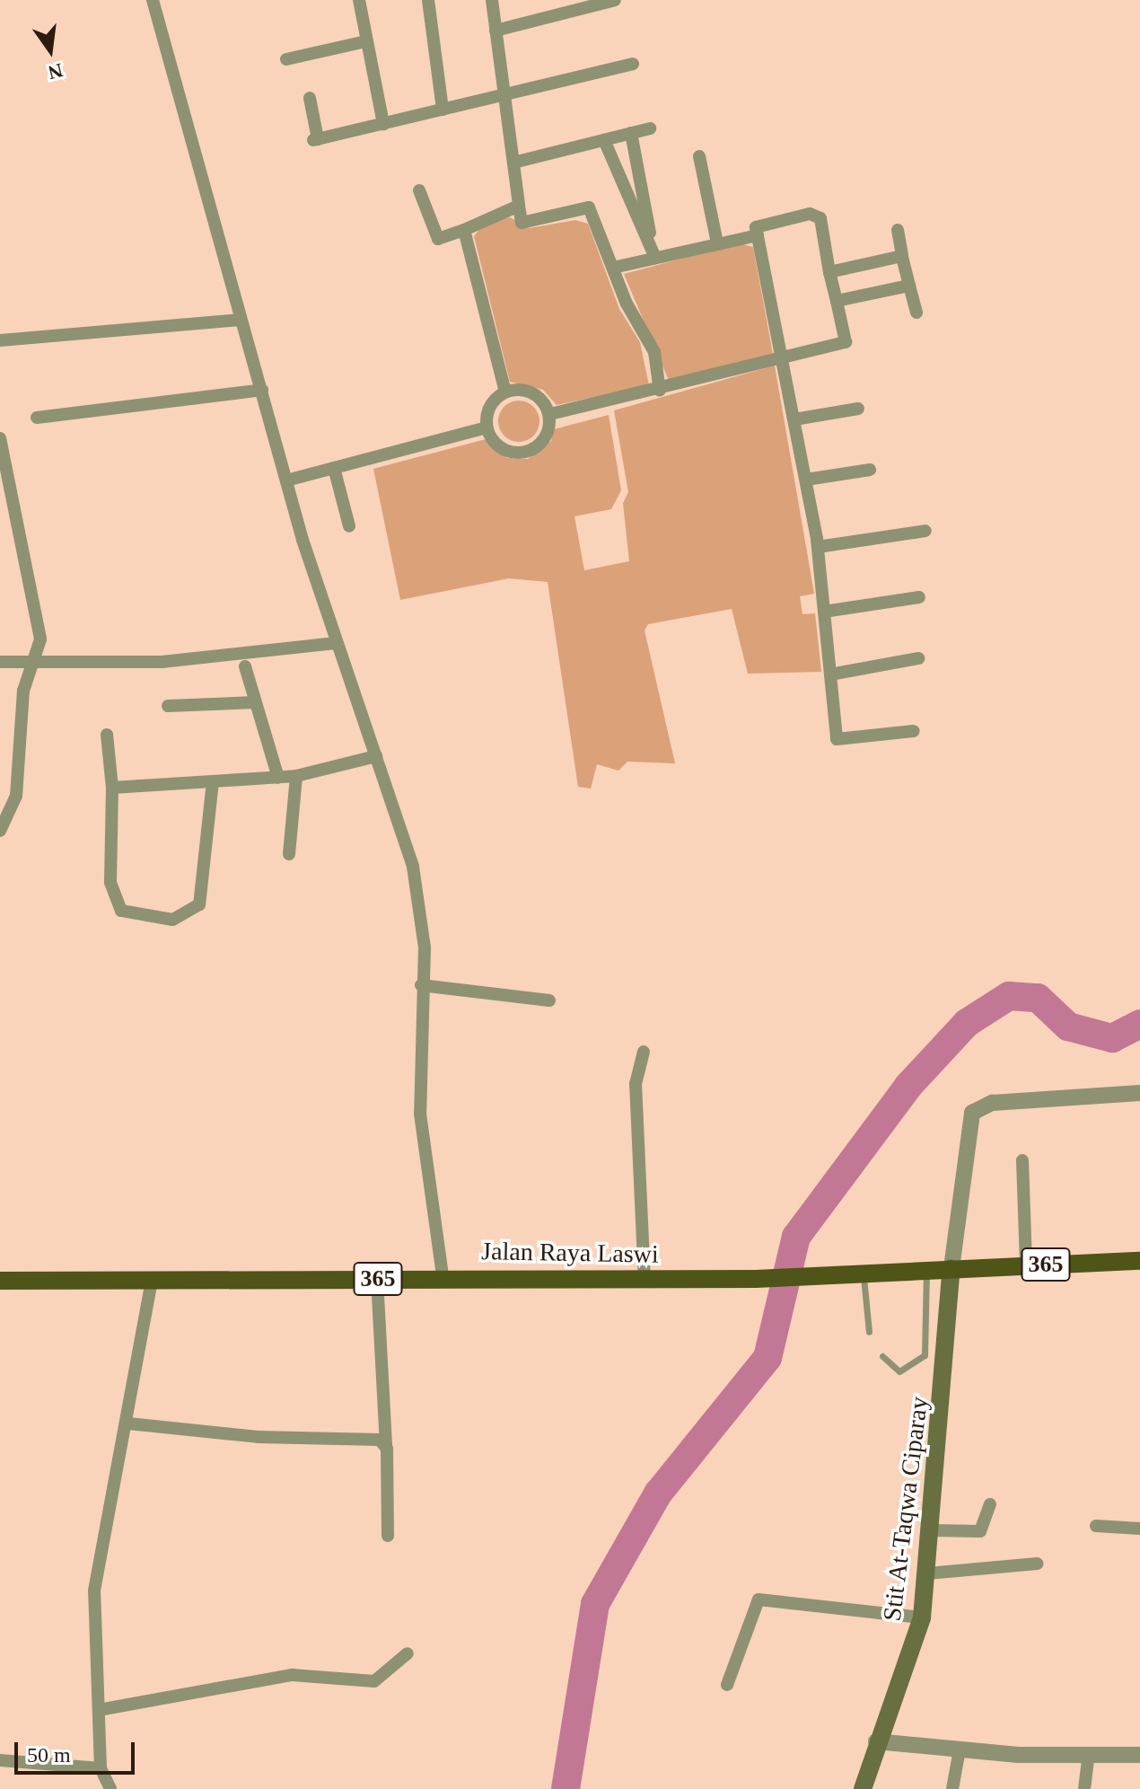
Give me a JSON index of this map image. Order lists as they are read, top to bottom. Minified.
{"streets":{"main road":["Jalan Raya Laswi","365","Stit At-Taqwa Ciparay"]},"crossings":[["Jalan Raya Laswi","Stit At-Taqwa Ciparay"]],"scale_bar":"50 m","north":"bottom"}
